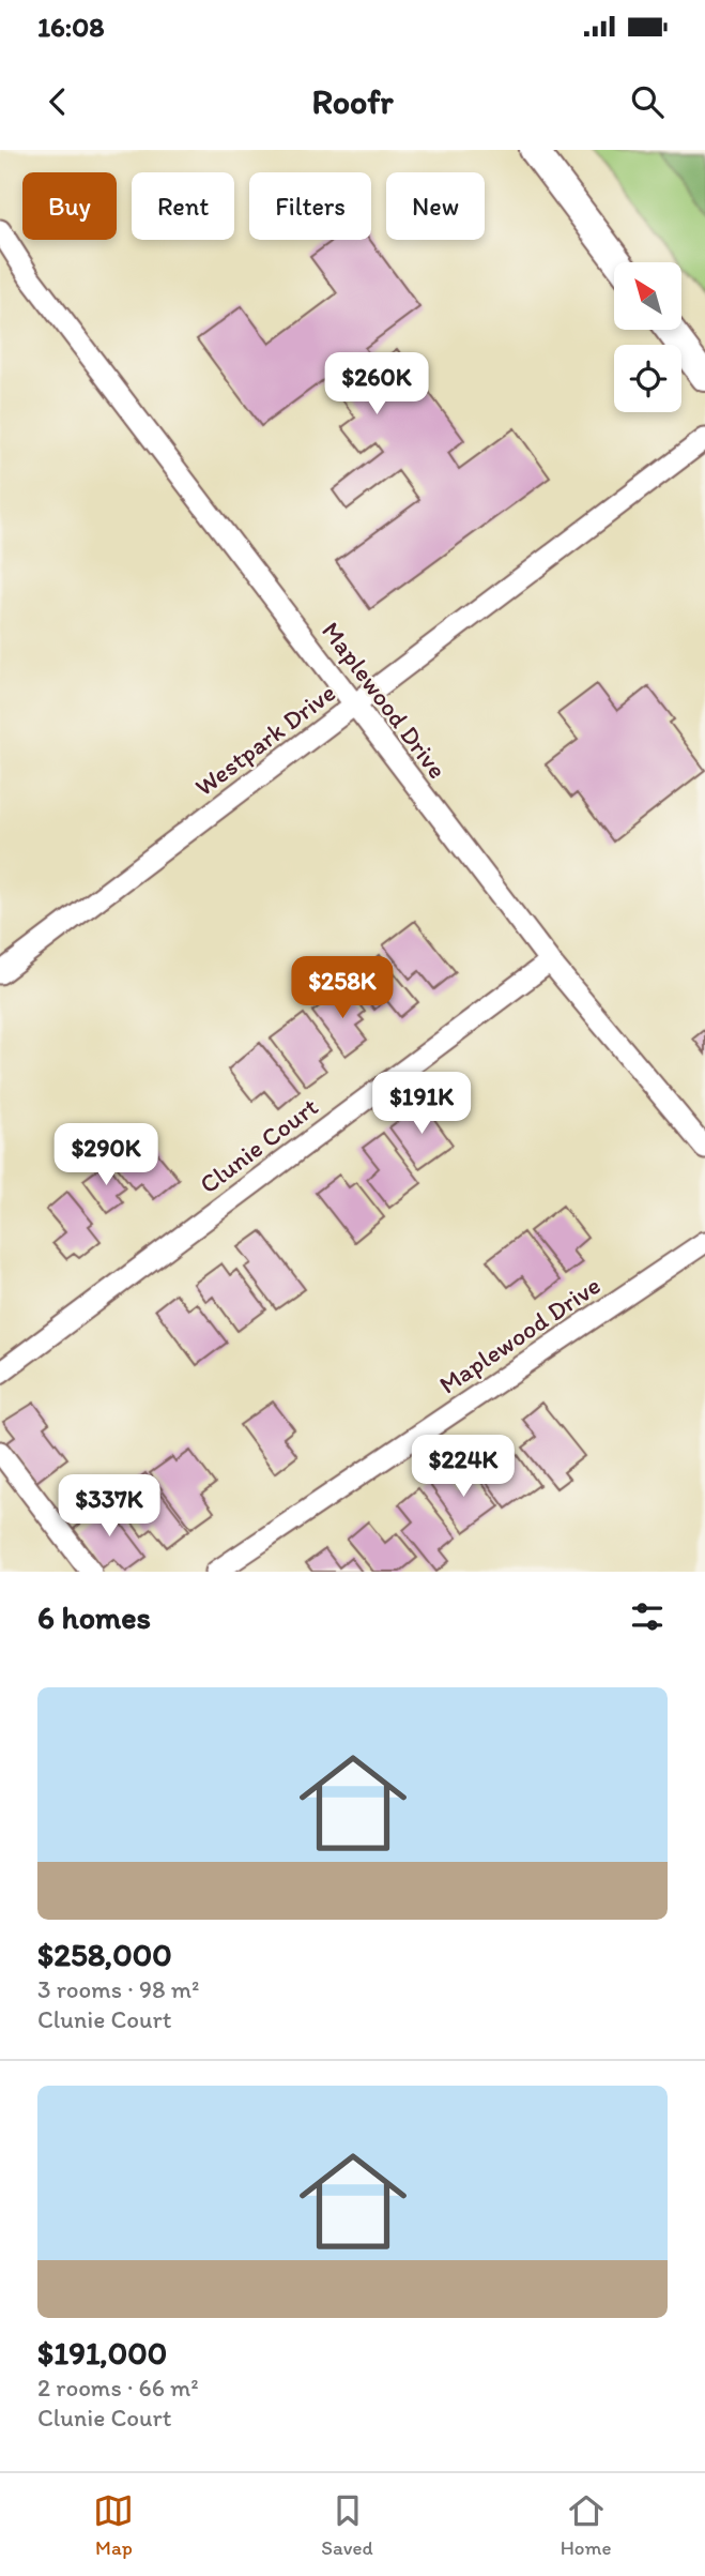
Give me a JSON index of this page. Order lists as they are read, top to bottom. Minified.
{"streets":{"street":["Maplewood Drive","Westpark Drive","Clunie Court"]},"crossings":[["Maplewood Drive","Westpark Drive"],["Maplewood Drive","Clunie Court"]],"north":"top left","page":{"status":"16:08","header":"Roofr","chip":["Buy","Rent","Filters","New"],"price":["$260K","$258K","$191K","$290K","$224K","$337K"],"heading":"6 homes","list":[{"name":"$258,000","note":"3 rooms · 98 m² · Clunie Court"},{"name":"$191,000","note":"2 rooms · 66 m² · Clunie Court"}],"tabs":["Map","Saved","Home"]}}
